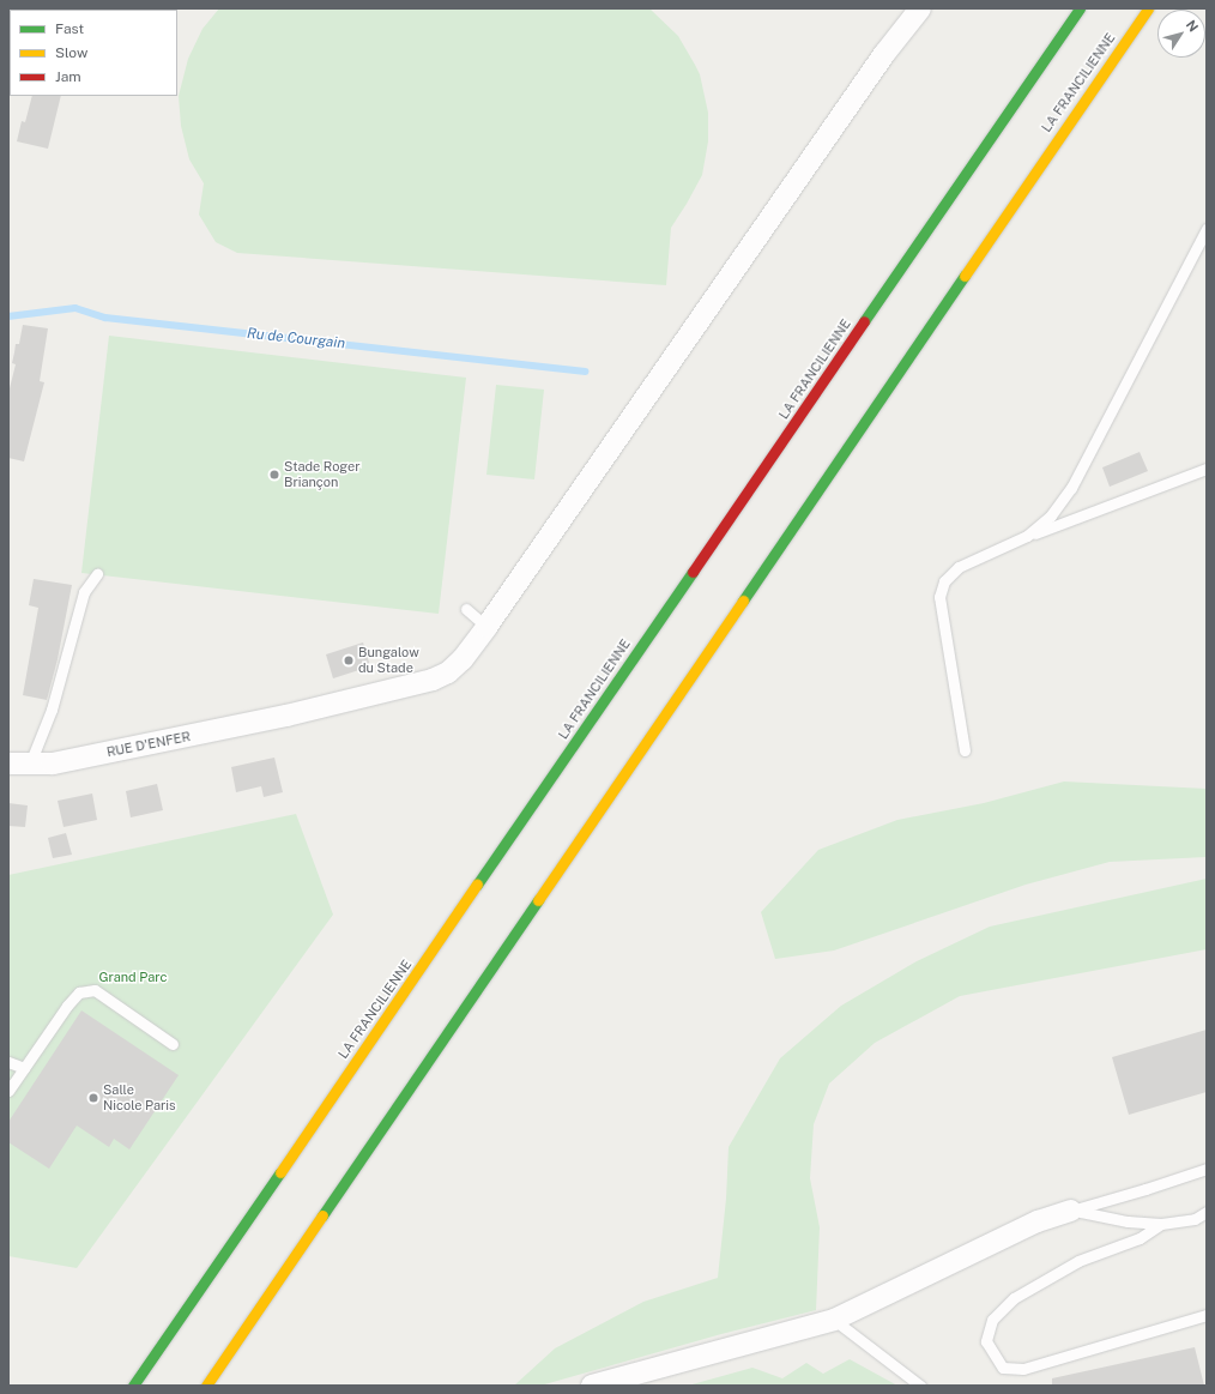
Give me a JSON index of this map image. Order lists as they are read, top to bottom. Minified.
{"streets":{"highway":["LA FRANCILIENNE"],"street":["RUE D'ENFER"]},"water":["Ru de Courgain"],"parks":["Grand Parc"],"places":["Stade Roger Briançon","Bungalow du Stade","Salle Nicole Paris"],"legend":["Fast","Slow","Jam"],"north":"top right"}
